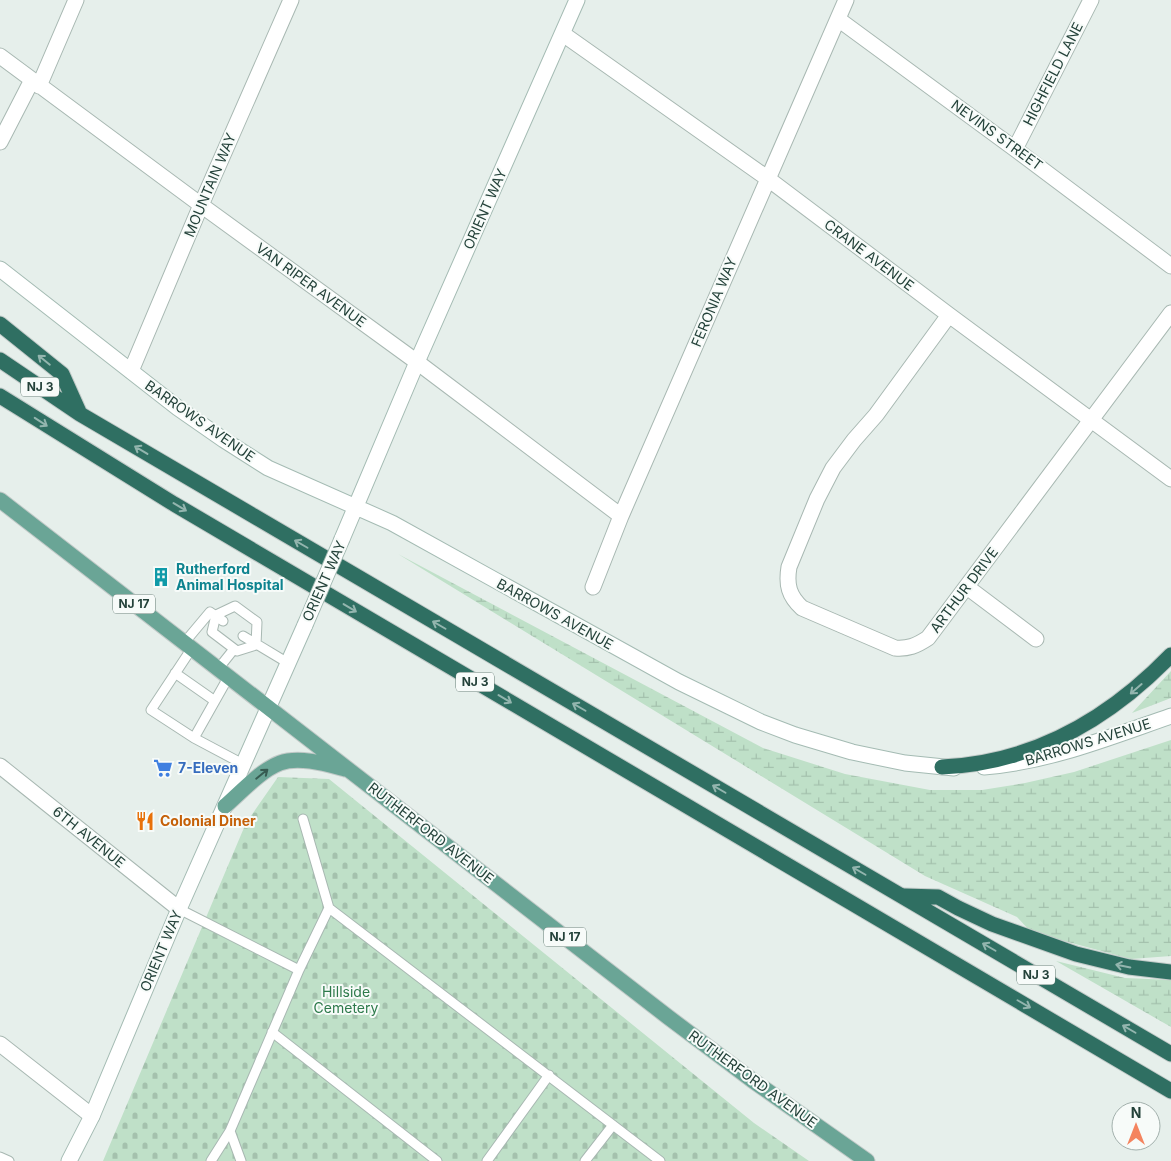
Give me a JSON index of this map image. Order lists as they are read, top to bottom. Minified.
{"streets":{"highway":["NJ 3"],"main road":["NJ 17","RUTHERFORD AVENUE"],"street":["HIGHFIELD LANE","NEVINS STREET","MOUNTAIN WAY","ORIENT WAY","CRANE AVENUE","VAN RIPER AVENUE","FERONIA WAY","BARROWS AVENUE","ARTHUR DRIVE","6TH AVENUE"]},"crossings":[["HIGHFIELD LANE","NEVINS STREET"],["NEVINS STREET","FERONIA WAY"],["MOUNTAIN WAY","VAN RIPER AVENUE"],["MOUNTAIN WAY","BARROWS AVENUE"],["ORIENT WAY","CRANE AVENUE"],["ORIENT WAY","VAN RIPER AVENUE"],["ORIENT WAY","BARROWS AVENUE"],["ORIENT WAY","RUTHERFORD AVENUE"],["ORIENT WAY","6TH AVENUE"],["CRANE AVENUE","FERONIA WAY"],["CRANE AVENUE","ARTHUR DRIVE"],["VAN RIPER AVENUE","FERONIA WAY"]],"parks":["Hillside Cemetery"],"places":{"building":["Rutherford Animal Hospital"],"supermarket":["7-Eleven"],"restaurant":["Colonial Diner"]},"north":"top"}
